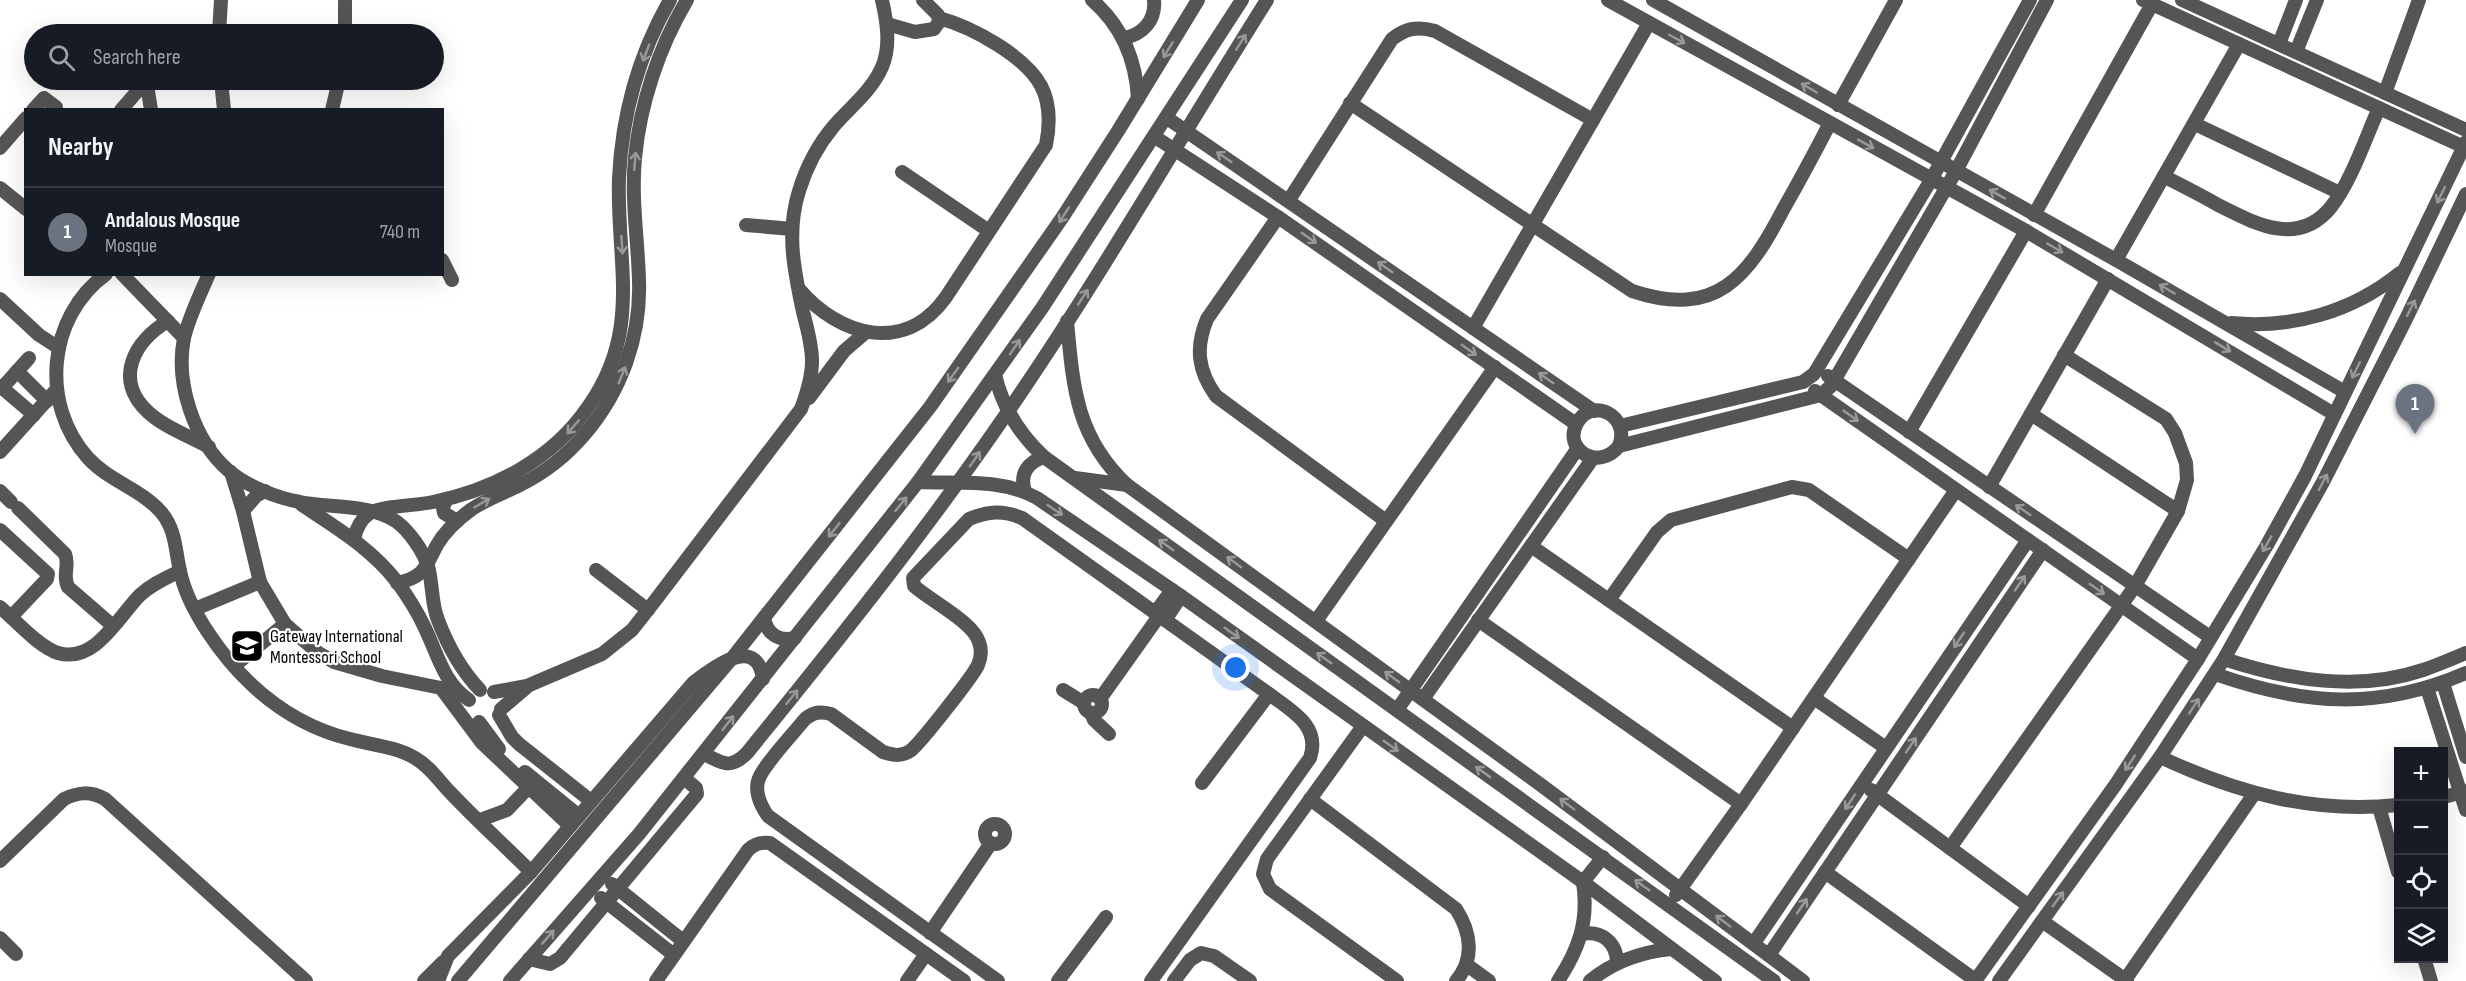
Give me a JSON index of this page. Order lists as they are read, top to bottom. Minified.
{"places":{"school or university":["Gateway International Montessori School"]},"page":{"search":"Search here","heading":"Nearby","list":[{"mark":"1","name":"Andalous Mosque","note":"Mosque","value":"740 m"}],"pins":"1","map_buttons":["+","−"]}}
